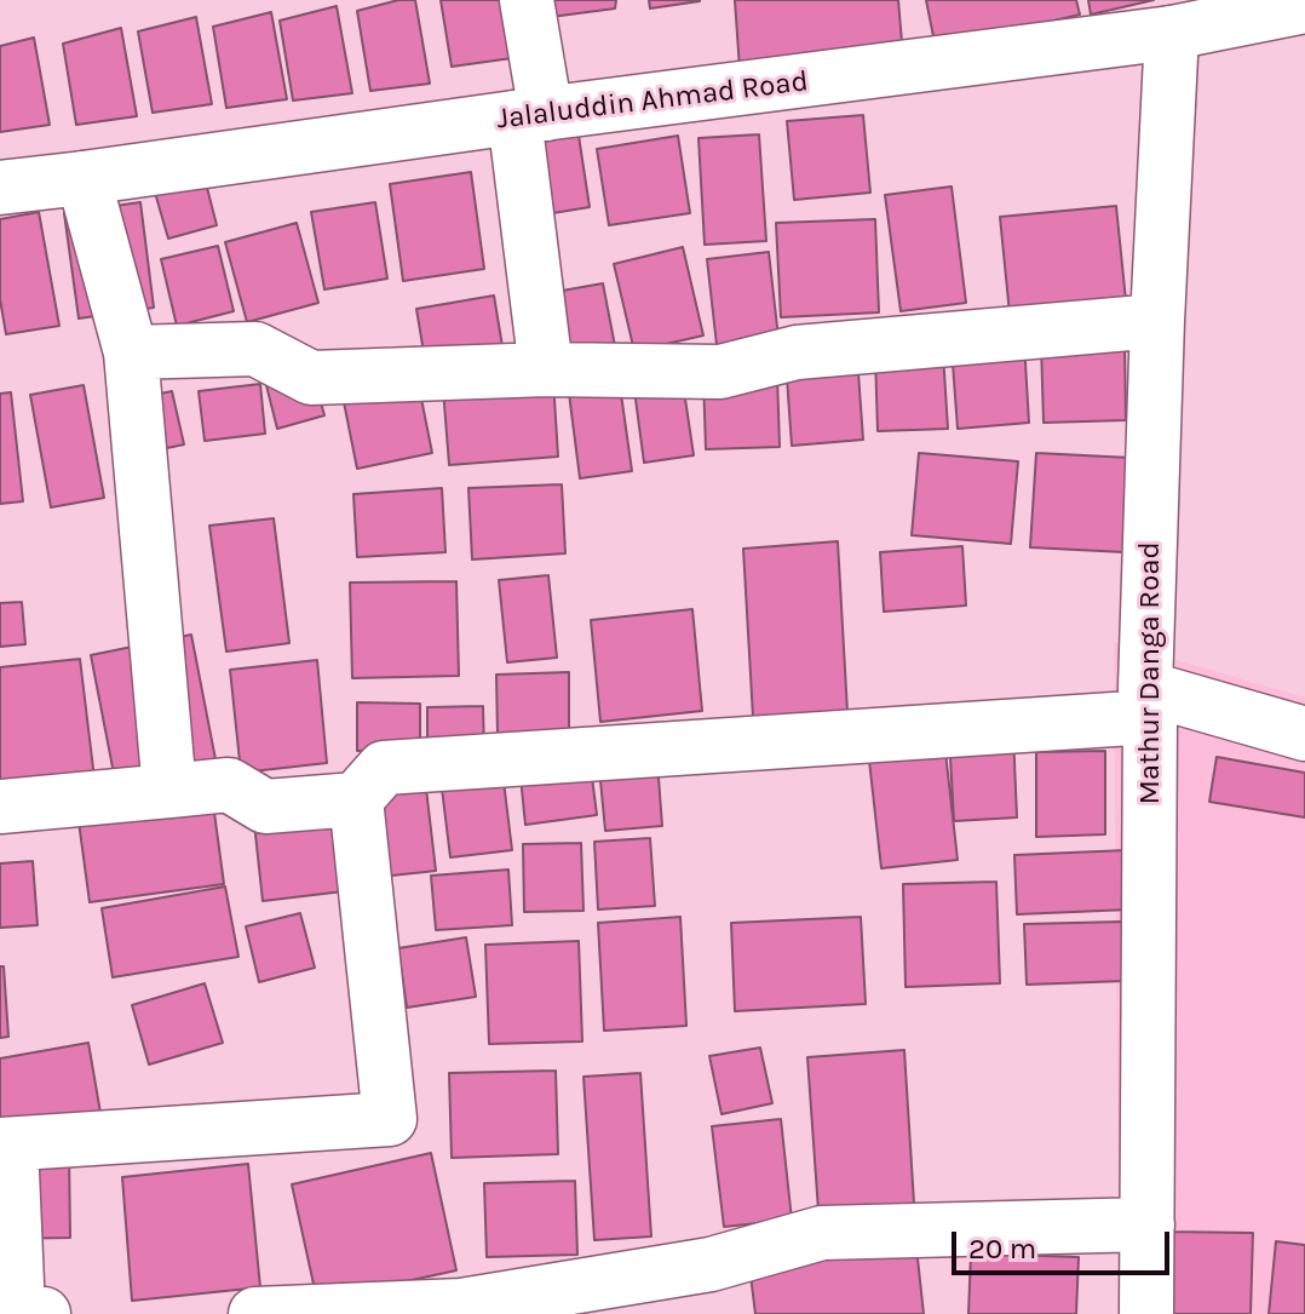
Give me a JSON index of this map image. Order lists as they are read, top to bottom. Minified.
{"streets":{"street":["Jalaluddin Ahmad Road","Mathur Danga Road"]},"crossings":[["Jalaluddin Ahmad Road","Mathur Danga Road"]],"scale_bar":"20 m"}
